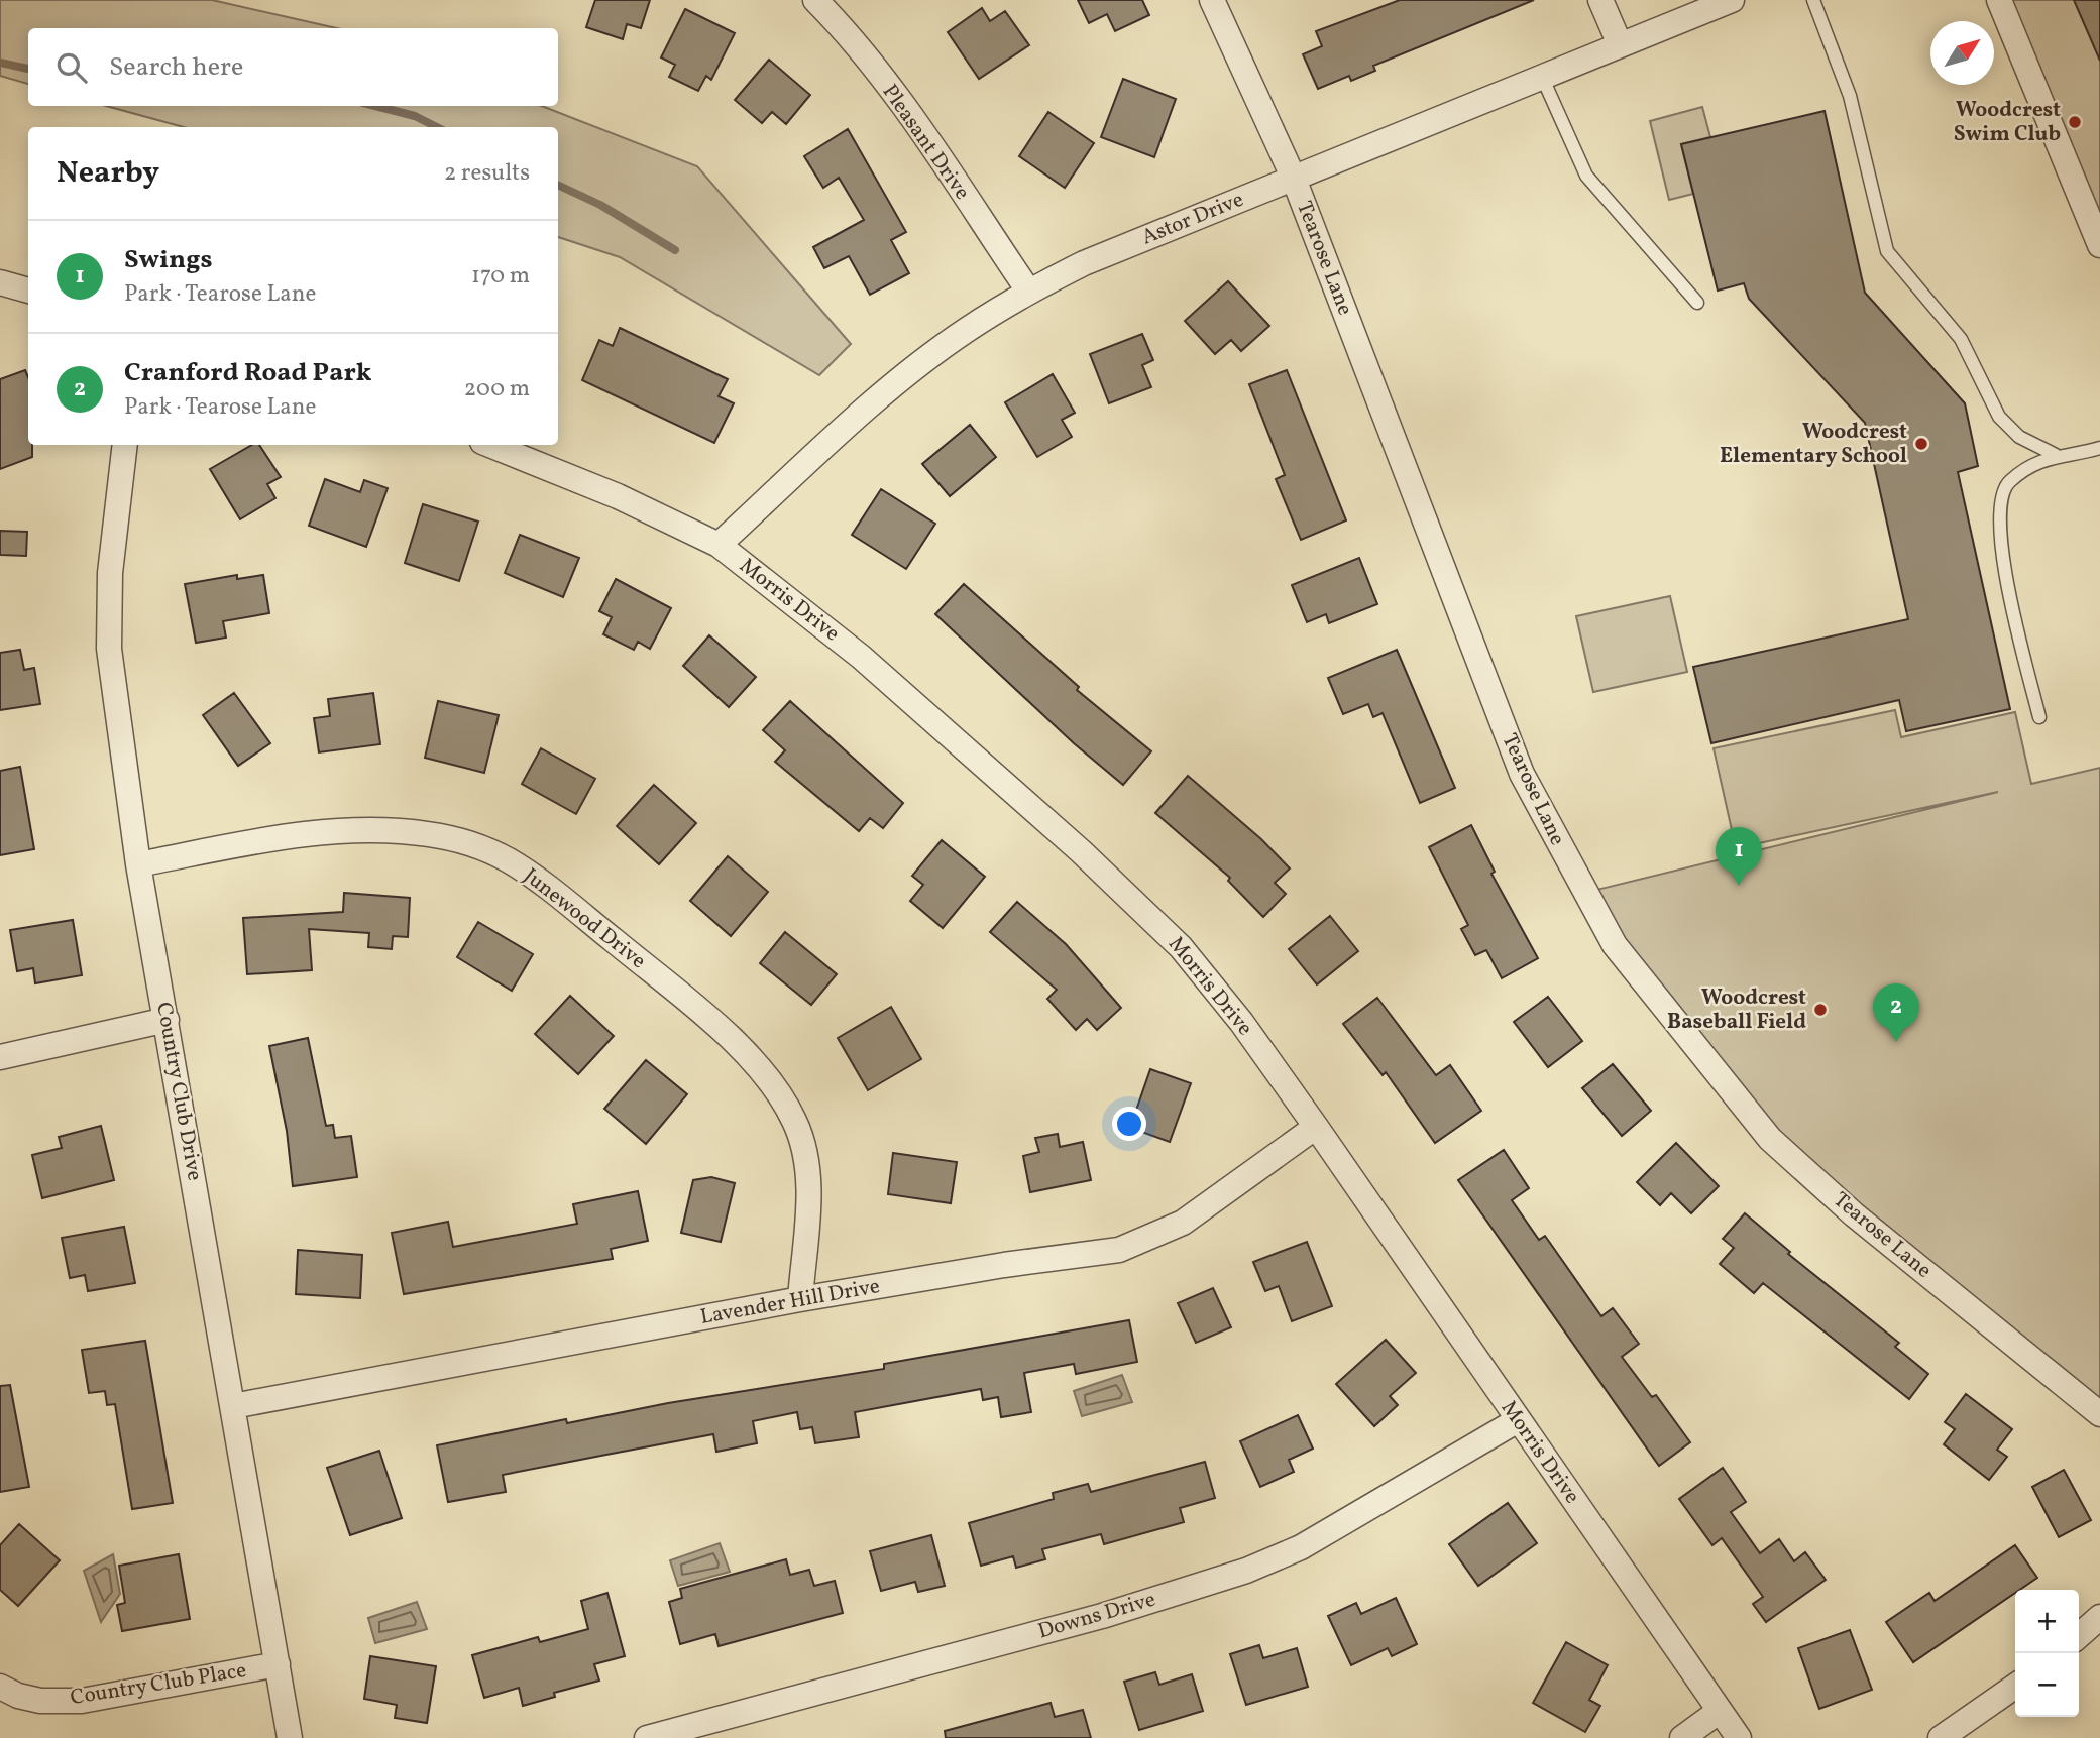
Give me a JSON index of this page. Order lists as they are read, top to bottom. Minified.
{"streets":{"street":["Pleasant Drive","Astor Drive","Tearose Lane","Morris Drive","Junewood Drive","Country Club Drive","Lavender Hill Drive","Downs Drive","Country Club Place"]},"crossings":[["Pleasant Drive","Astor Drive"],["Astor Drive","Tearose Lane"],["Astor Drive","Morris Drive"],["Morris Drive","Lavender Hill Drive"],["Morris Drive","Downs Drive"],["Junewood Drive","Country Club Drive"],["Junewood Drive","Lavender Hill Drive"],["Country Club Drive","Lavender Hill Drive"],["Country Club Drive","Country Club Place"]],"places":["Woodcrest Swim Club","Woodcrest Elementary School","Woodcrest Baseball Field"],"north":"top right","page":{"search":"Search here","heading":["Nearby","2 results"],"list":[{"mark":"1","name":"Swings","note":"Park · Tearose Lane","value":"170 m"},{"mark":"2","name":"Cranford Road Park","note":"Park · Tearose Lane","value":"200 m"}],"pins":["1","2"],"map_buttons":["+","−"]}}
